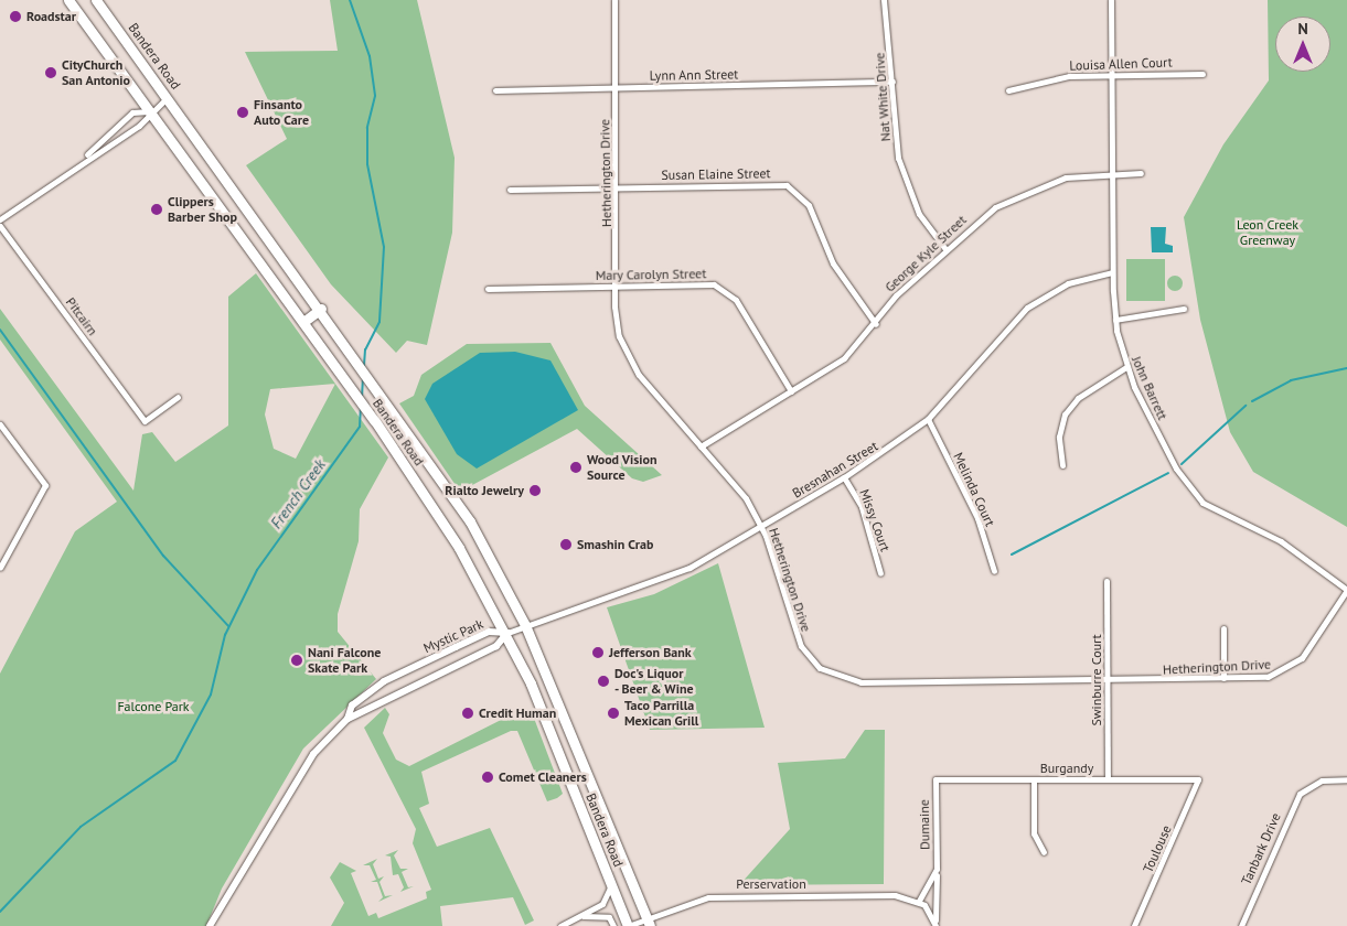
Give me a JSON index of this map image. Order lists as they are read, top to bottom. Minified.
{"streets":{"main road":["Bandera Road"],"street":["Louisa Allen Court","Lynn Ann Street","Nat White Drive","Hetherington Drive","Susan Elaine Street","George Kyle Street","Mary Carolyn Street","Pitcairn","John Barrett","Bresnahan Street","Melinda Court","Missy Court","Mystic Park","Swinburre Court","Burgandy","Dumaine","Toulouse","Tanbark Drive","Perservation"]},"crossings":[["Bandera Road","Bresnahan Street"],["Bandera Road","Mystic Park"],["Bandera Road","Perservation"],["Louisa Allen Court","John Barrett"],["Lynn Ann Street","Nat White Drive"],["Lynn Ann Street","Hetherington Drive"],["Nat White Drive","George Kyle Street"],["Hetherington Drive","Susan Elaine Street"],["Hetherington Drive","George Kyle Street"],["Hetherington Drive","Mary Carolyn Street"],["Hetherington Drive","John Barrett"],["Hetherington Drive","Bresnahan Street"],["Hetherington Drive","Swinburre Court"],["Susan Elaine Street","George Kyle Street"],["George Kyle Street","Mary Carolyn Street"],["George Kyle Street","John Barrett"],["John Barrett","Bresnahan Street"],["Bresnahan Street","Melinda Court"],["Bresnahan Street","Missy Court"],["Bresnahan Street","Mystic Park"],["Swinburre Court","Burgandy"],["Burgandy","Dumaine"],["Burgandy","Toulouse"],["Dumaine","Perservation"]],"water":["French Creek"],"parks":["Leon Creek Greenway","Falcone Park"],"places":["Roadstar","CityChurch San Antonio","Finsanto Auto Care","Clippers Barber Shop","Wood Vision Source","Rialto Jewelry","Smashin Crab","Jefferson Bank","Nani Falcone Skate Park","Doc's Liquor - Beer & Wine","Credit Human","Taco Parrilla Mexican Grill","Comet Cleaners"],"north":"top"}
